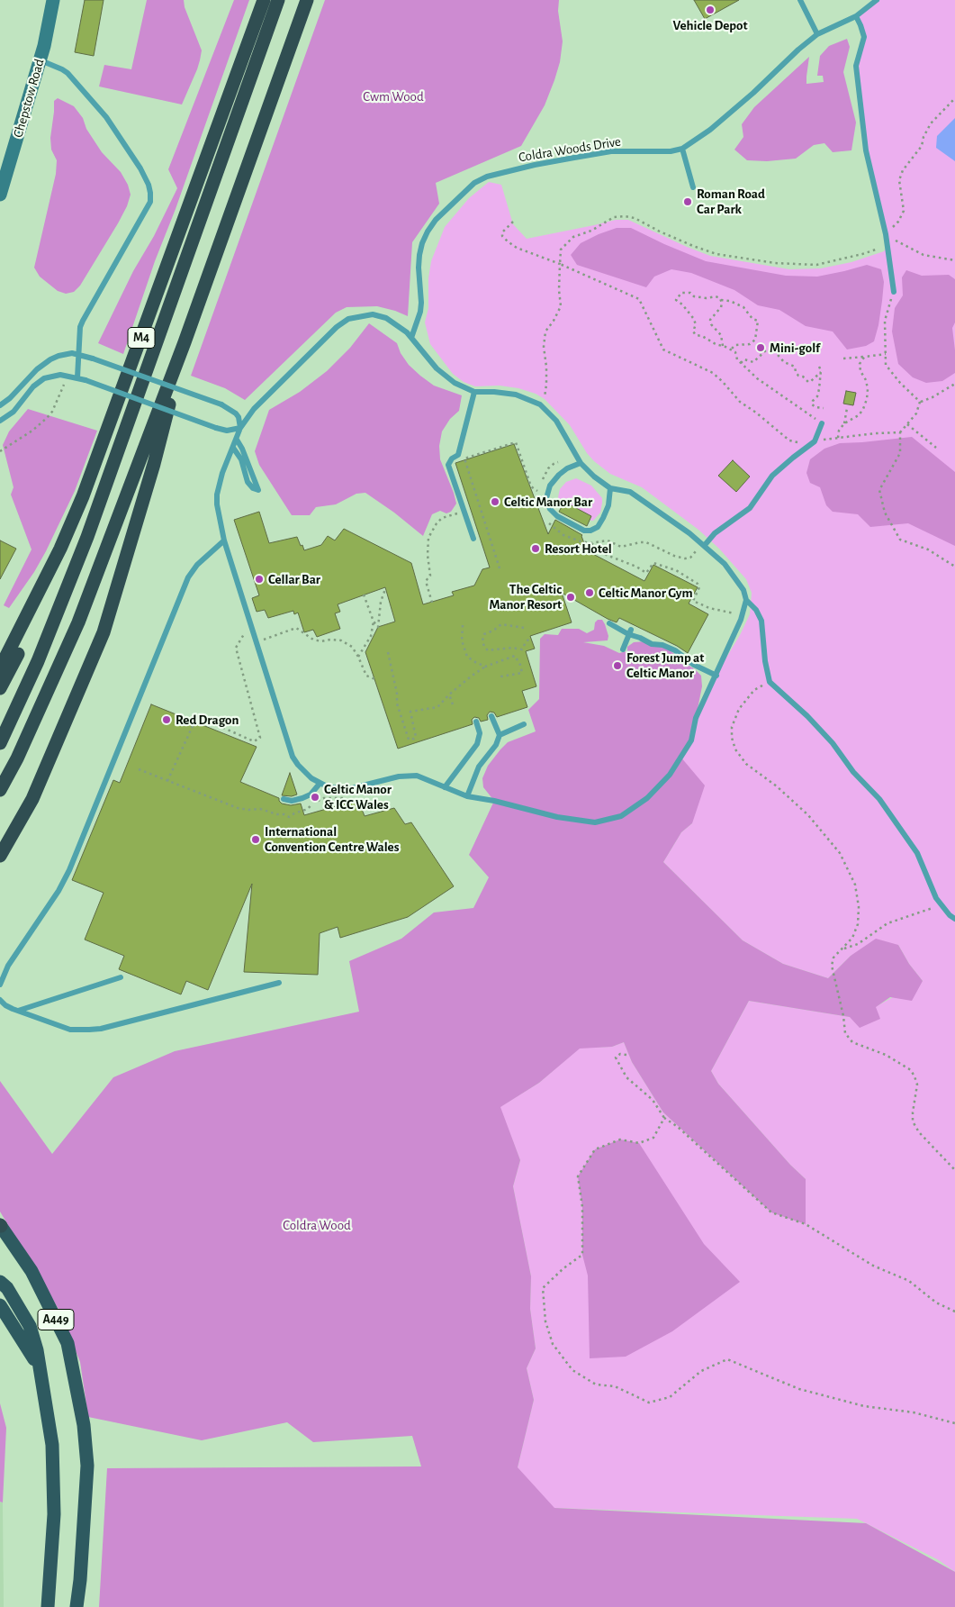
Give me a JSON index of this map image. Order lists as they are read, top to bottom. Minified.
{"streets":{"highway":["M4","A449"],"main road":["Chepstow Road"],"lane":["Coldra Woods Drive"]},"parks":["Cwm Wood","Coldra Wood"],"places":["Vehicle Depot","Roman Road Car Park","Mini-golf","Celtic Manor Bar","Resort Hotel","Cellar Bar","Celtic Manor Gym","The Celtic Manor Resort","Forest Jump at Celtic Manor","Red Dragon","Celtic Manor & ICC Wales","International Convention Centre Wales"]}
